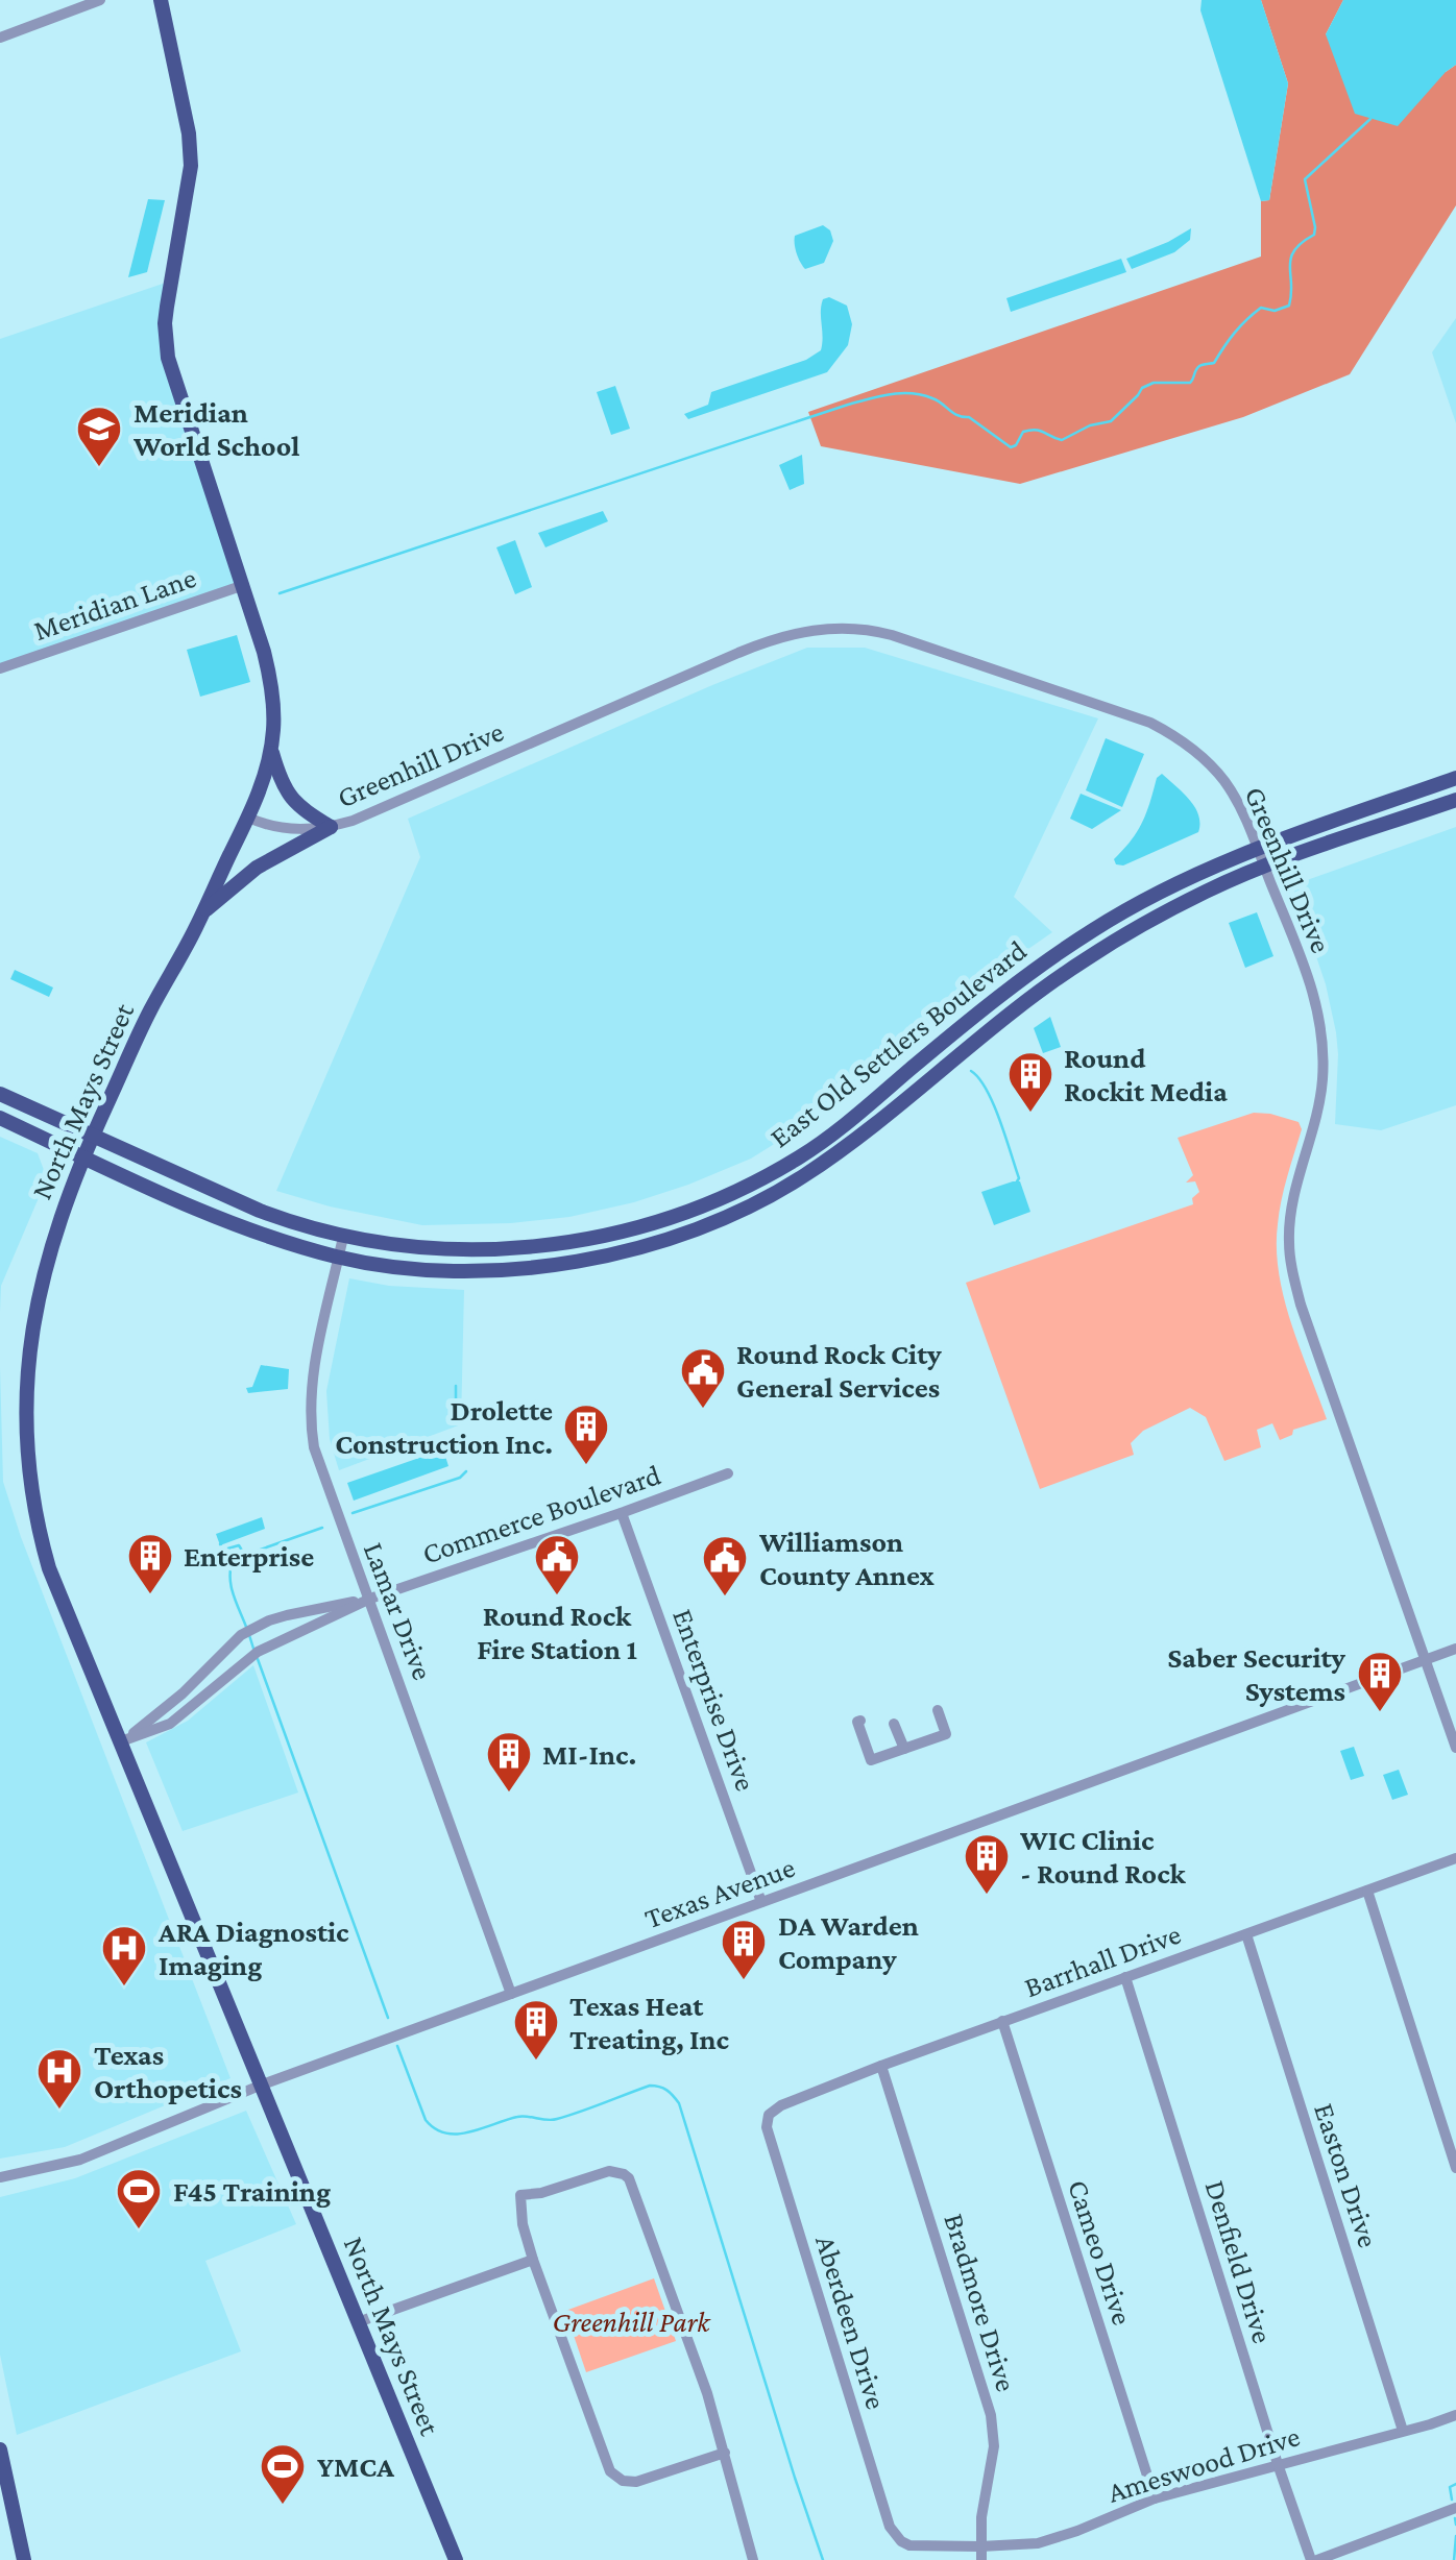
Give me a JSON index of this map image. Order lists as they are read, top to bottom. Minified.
{"streets":{"main road":["East Old Settlers Boulevard","North Mays Street"],"street":["Meridian Lane","Greenhill Drive","Commerce Boulevard","Lamar Drive","Enterprise Drive","Texas Avenue","Barrhall Drive","Easton Drive","Cameo Drive","Denfield Drive","Bradmore Drive","Aberdeen Drive","Ameswood Drive"]},"crossings":[["Meridian Lane","North Mays Street"],["Greenhill Drive","East Old Settlers Boulevard"],["Greenhill Drive","North Mays Street"],["Greenhill Drive","Texas Avenue"],["East Old Settlers Boulevard","North Mays Street"],["East Old Settlers Boulevard","Lamar Drive"],["North Mays Street","Commerce Boulevard"],["North Mays Street","Texas Avenue"],["Commerce Boulevard","Lamar Drive"],["Commerce Boulevard","Enterprise Drive"],["Lamar Drive","Texas Avenue"],["Enterprise Drive","Texas Avenue"],["Barrhall Drive","Easton Drive"],["Barrhall Drive","Cameo Drive"],["Barrhall Drive","Denfield Drive"],["Barrhall Drive","Bradmore Drive"],["Barrhall Drive","Aberdeen Drive"],["Easton Drive","Ameswood Drive"],["Cameo Drive","Ameswood Drive"],["Denfield Drive","Ameswood Drive"],["Bradmore Drive","Ameswood Drive"],["Aberdeen Drive","Ameswood Drive"]],"parks":["Greenhill Park"],"places":{"school or university":["Meridian World School"],"building":["Round Rockit Media","Drolette Construction Inc.","Enterprise","Saber Security Systems","MI-Inc.","WIC Clinic - Round Rock","DA Warden Company","Texas Heat Treating, Inc"],"public building":["Round Rock City General Services","Round Rock Fire Station 1","Williamson County Annex"],"hospital":["ARA Diagnostic Imaging","Texas Orthopetics"],"sports":["F45 Training","YMCA"]}}
